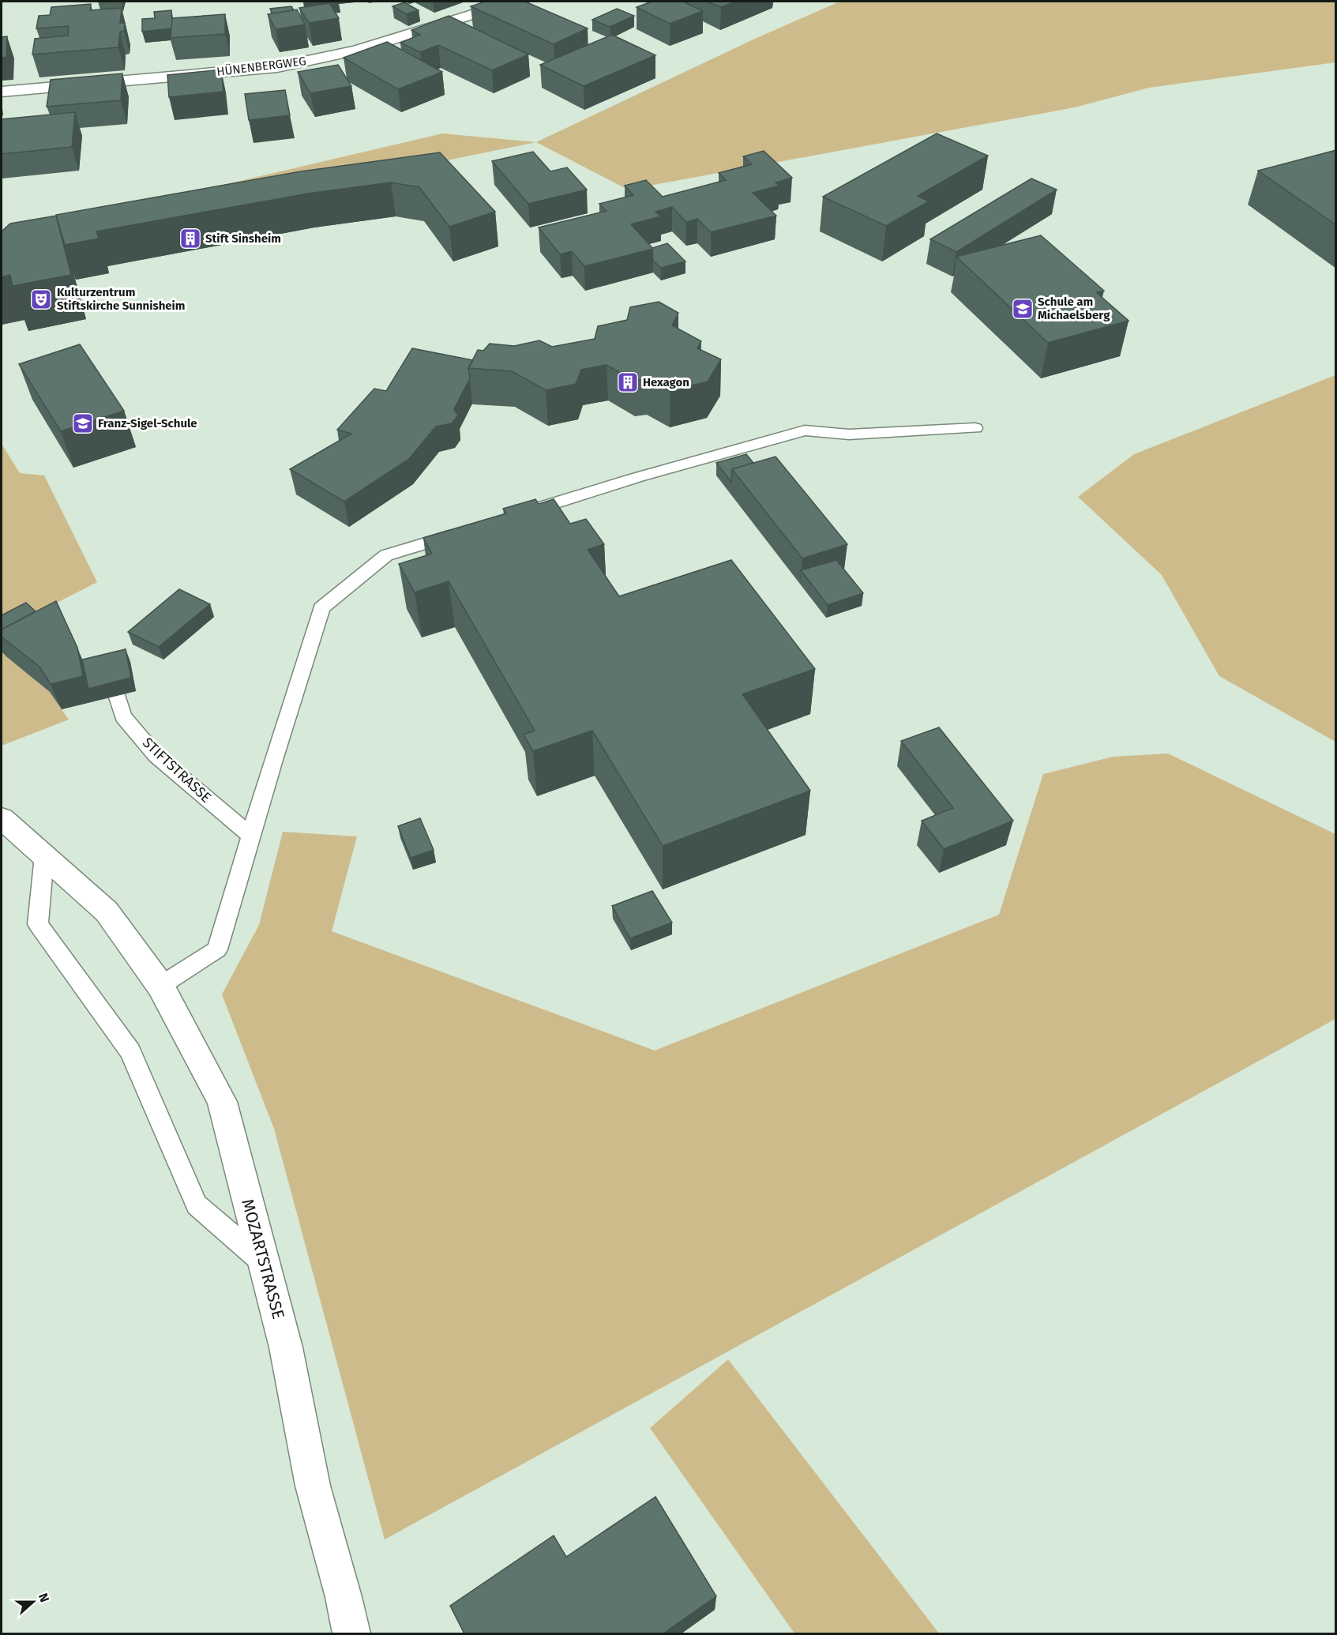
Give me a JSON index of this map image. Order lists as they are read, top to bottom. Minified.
{"streets":{"street":["HÜNENBERGWEG","MOZARTSTRASSE"],"lane":["STIFTSTRASSE"]},"places":{"building":["Stift Sinsheim","Hexagon"],"theatre":["Kulturzentrum Stiftskirche Sunnisheim"],"school or university":["Schule am Michaelsberg","Franz-Sigel-Schule"]},"north":"right"}
